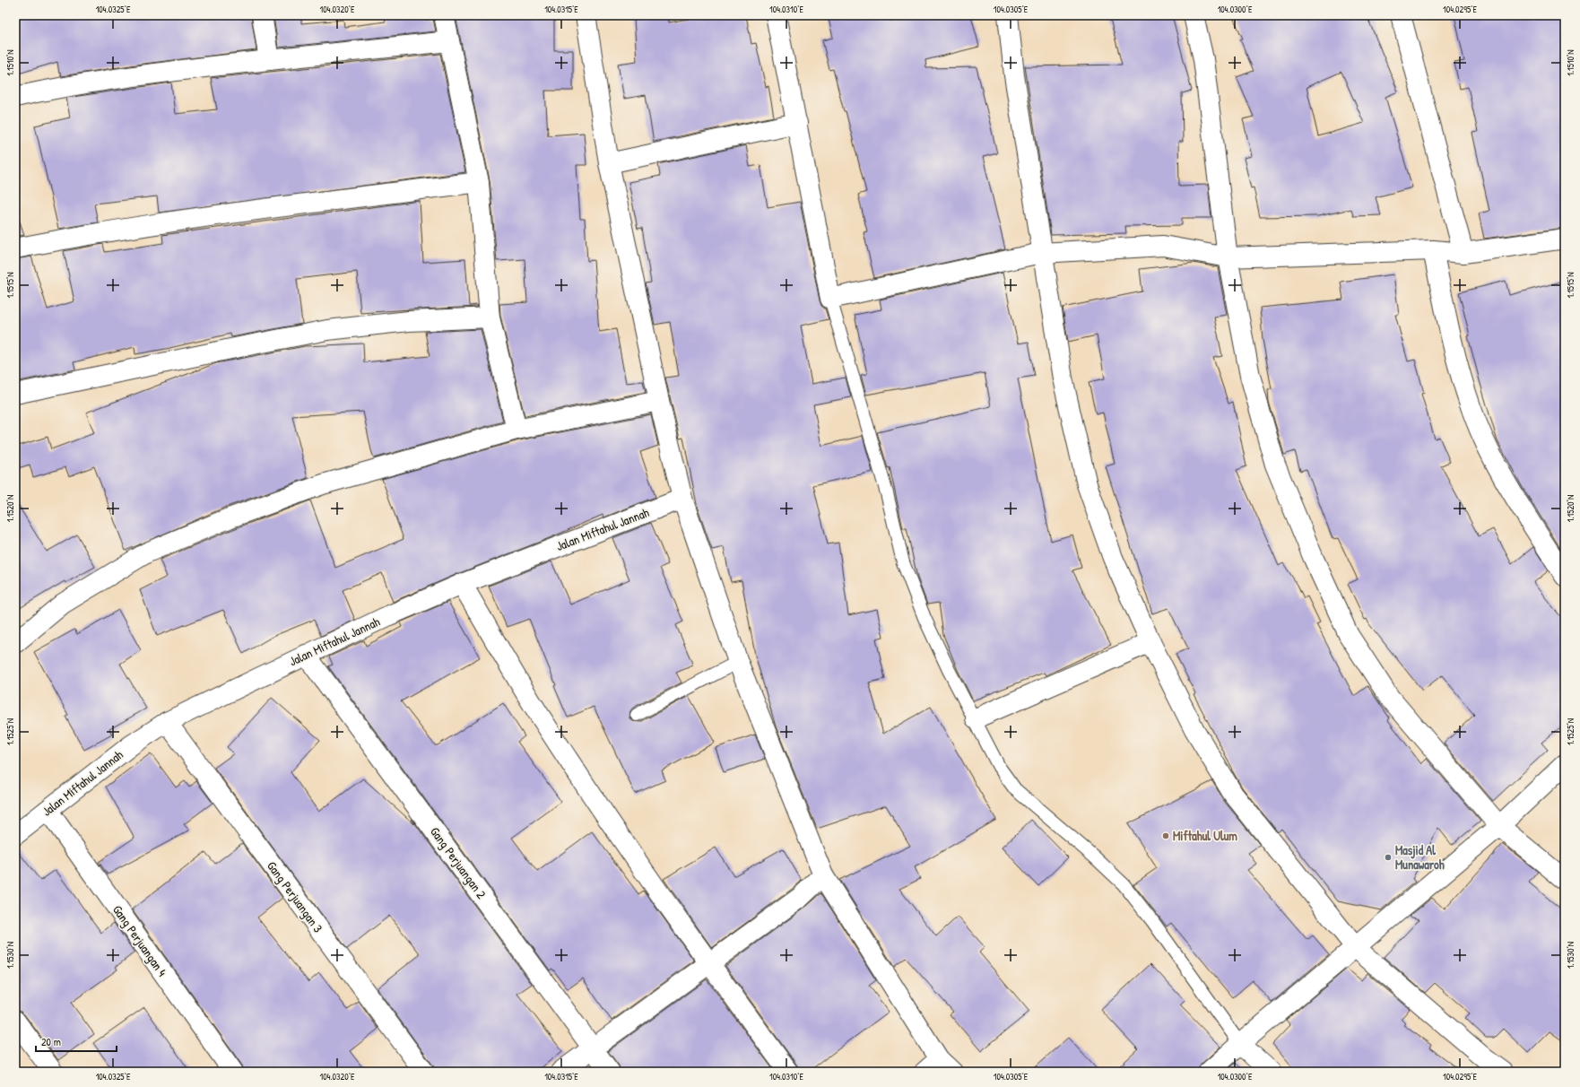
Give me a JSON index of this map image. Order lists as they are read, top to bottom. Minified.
{"streets":{"street":["Jalan Miftahul Jannah","Gang Perjuangan 2","Gang Perjuangan 3","Gang Perjuangan 4"]},"crossings":[["Jalan Miftahul Jannah","Gang Perjuangan 2"],["Jalan Miftahul Jannah","Gang Perjuangan 3"],["Jalan Miftahul Jannah","Gang Perjuangan 4"]],"places":["Miftahul Ulum","Masjid Al Munawaroh"],"scale_bar":"20 m","coordinates":["104.0325°E","104.0320°E","104.0315°E","104.0310°E","104.0305°E","104.0300°E","104.0295°E","1.1510°N","1.1515°N","1.1520°N","1.1525°N","1.1530°N"]}
